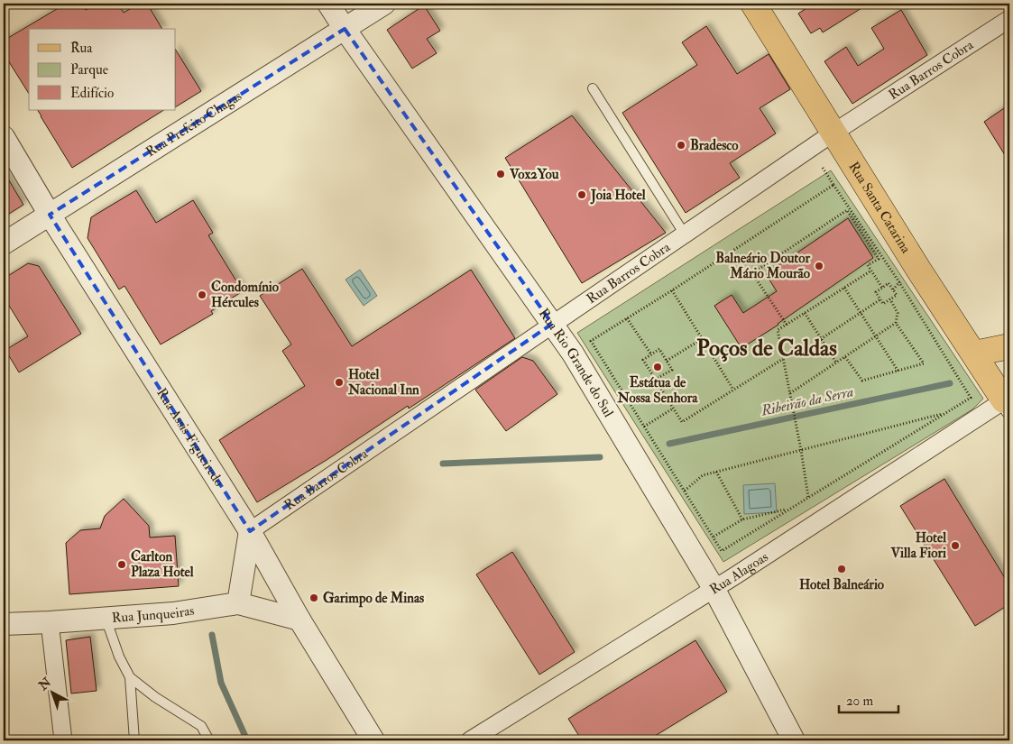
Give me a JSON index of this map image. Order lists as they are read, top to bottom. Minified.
{"streets":{"main road":["Rua Santa Catarina"],"street":["Rua Barros Cobra","Rua Prefeito Chagas","Rua Rio Grande do Sul","Rua Assis Figueiredo","Rua Alagoas","Rua Junqueiras"]},"crossings":[["Rua Barros Cobra","Rua Santa Catarina"],["Rua Barros Cobra","Rua Rio Grande do Sul"],["Rua Barros Cobra","Rua Assis Figueiredo"],["Rua Prefeito Chagas","Rua Rio Grande do Sul"],["Rua Prefeito Chagas","Rua Assis Figueiredo"],["Rua Santa Catarina","Rua Alagoas"],["Rua Rio Grande do Sul","Rua Alagoas"],["Rua Assis Figueiredo","Rua Junqueiras"]],"districts":["Poços de Caldas"],"water":["Ribeirão da Serra"],"places":["Bradesco","Vox2You","Joia Hotel","Balneário Doutor Mário Mourão","Condomínio Hércules","Estátua de Nossa Senhora","Hotel Nacional Inn","Hotel Villa Fiori","Carlton Plaza Hotel","Hotel Balneário","Garimpo de Minas"],"legend":["Rua","Parque","Edifício"],"scale_bar":"20 m","north":"top left"}
